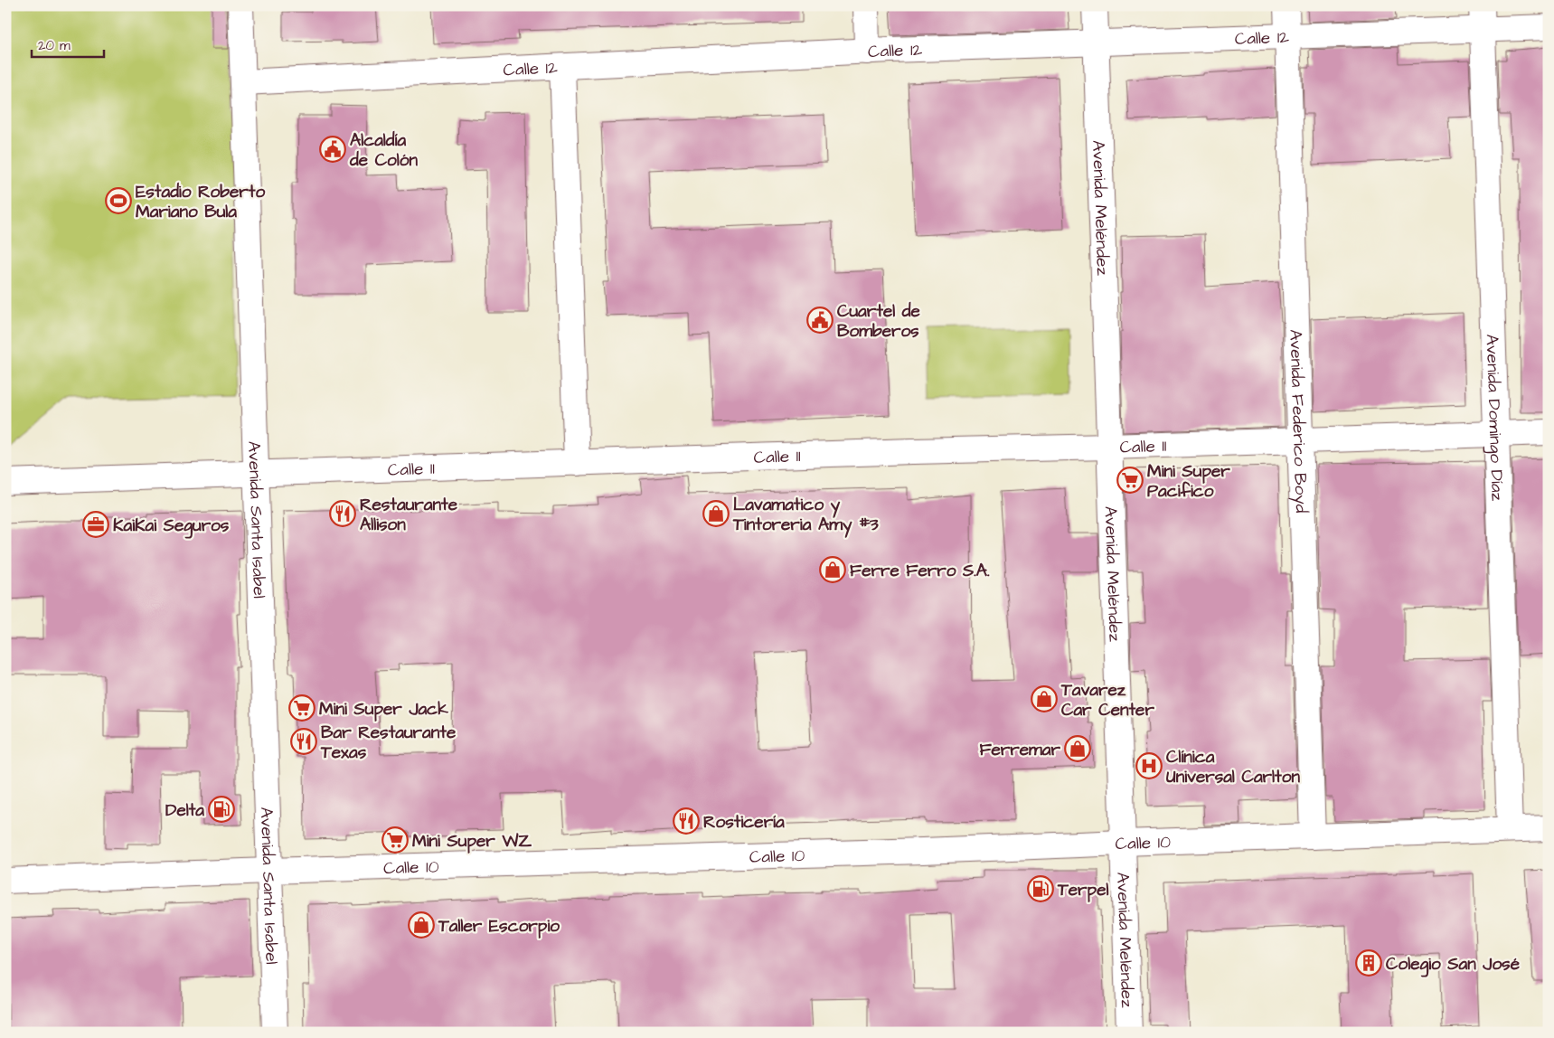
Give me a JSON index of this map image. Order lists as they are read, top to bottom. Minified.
{"streets":{"street":["Calle 12","Avenida Meléndez","Avenida Domingo Díaz","Avenida Federico Boyd","Calle 11","Avenida Santa Isabel","Calle 10"]},"crossings":[["Calle 12","Avenida Meléndez"],["Calle 12","Avenida Domingo Díaz"],["Calle 12","Avenida Federico Boyd"],["Calle 12","Avenida Santa Isabel"],["Avenida Meléndez","Calle 11"],["Avenida Meléndez","Calle 10"],["Avenida Domingo Díaz","Calle 11"],["Avenida Domingo Díaz","Calle 10"],["Avenida Federico Boyd","Calle 11"],["Avenida Federico Boyd","Calle 10"],["Calle 11","Avenida Santa Isabel"],["Avenida Santa Isabel","Calle 10"]],"places":{"public building":["Alcaldía de Colón","Cuartel de Bomberos"],"sports":["Estadio Roberto Mariano Bula"],"supermarket":["Mini Super Pacifico","Mini Super Jack","Mini Super WZ"],"restaurant":["Restaurante Allison","Bar Restaurante Texas","Rosticería"],"shop":["Lavamatico y Tintoreria Amy #3","Ferre Ferro S.A.","Tavarez Car Center","Ferremar","Taller Escorpio"],"office":["KaiKai Seguros"],"hospital":["Clínica Universal Carlton"],"fuel station":["Delta","Terpel"],"building":["Colegio San José"]},"scale_bar":"20 m"}
